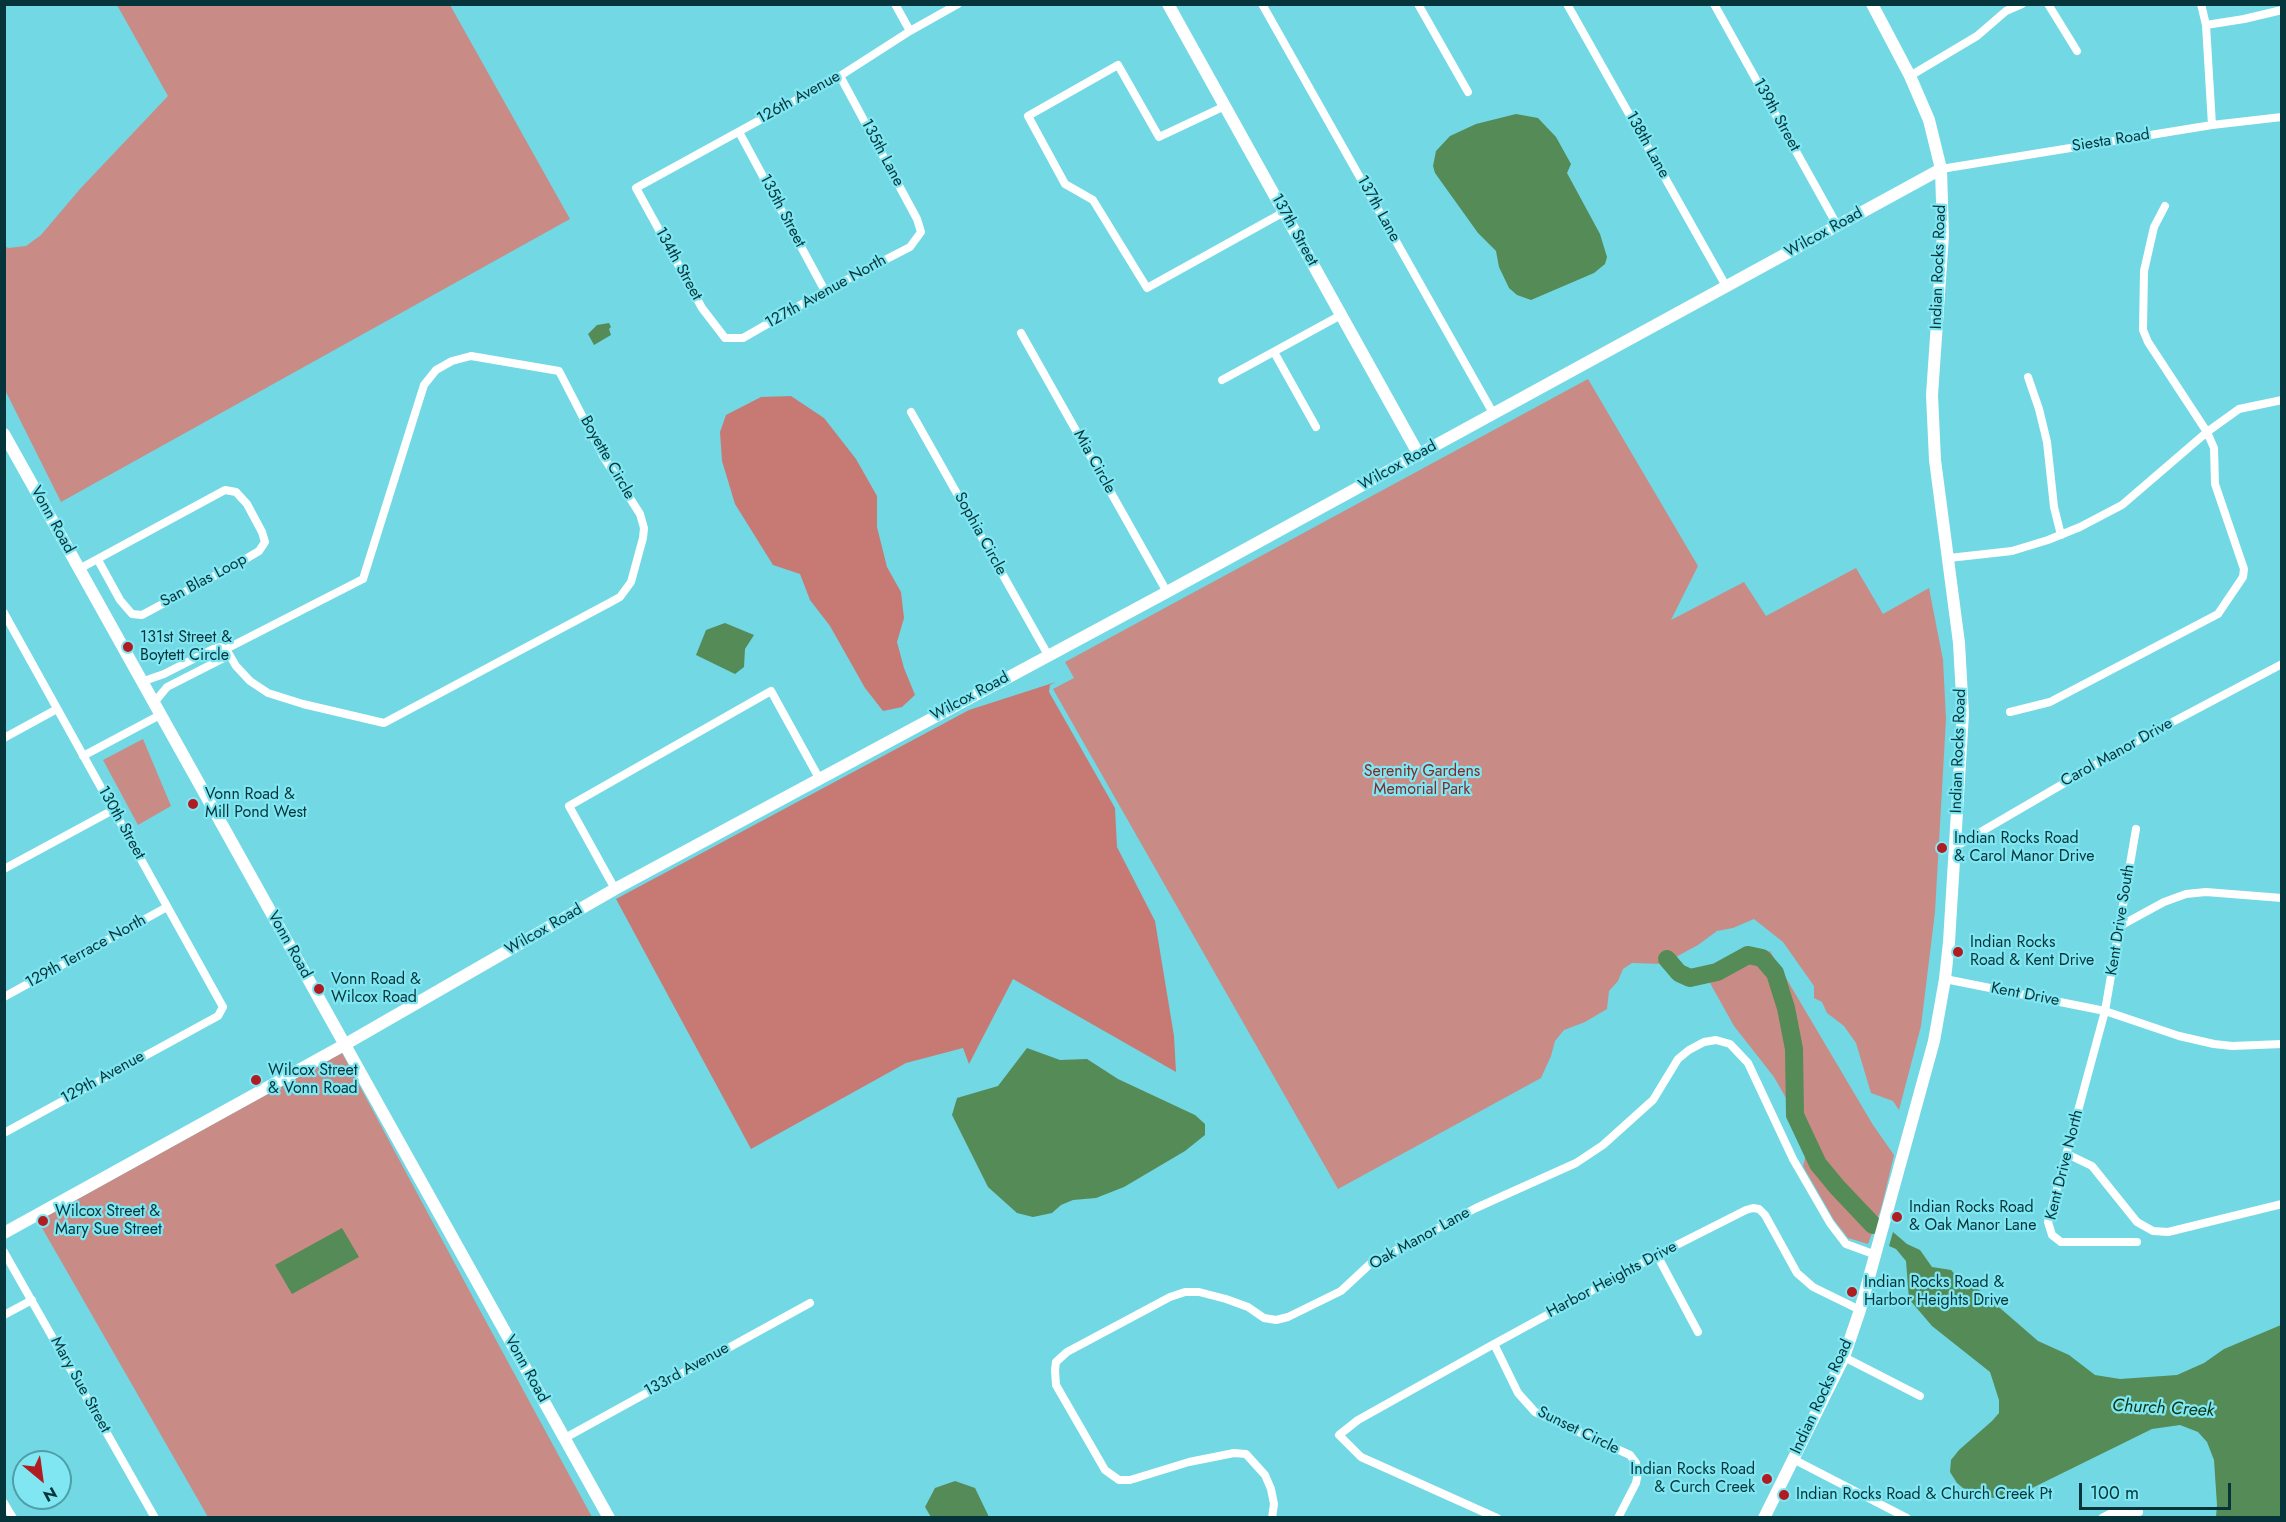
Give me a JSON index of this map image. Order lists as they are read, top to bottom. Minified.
{"streets":{"street":["126th Avenue","139th Street","Siesta Road","138th Lane","135th Lane","137th Lane","135th Street","137th Street","Wilcox Road","134th Street","Indian Rocks Road","127th Avenue North","Boyette Circle","Mia Circle","Vonn Road","Sophia Circle","San Blas Loop","Carol Manor Drive","130th Street","Kent Drive South","129th Terrace North","Kent Drive","129th Avenue","Kent Drive North","Oak Manor Lane","Harbor Heights Drive","133rd Avenue","Mary Sue Street","Sunset Circle"]},"crossings":[["126th Avenue","135th Lane"],["126th Avenue","135th Street"],["126th Avenue","134th Street"],["139th Street","Wilcox Road"],["Siesta Road","Wilcox Road"],["Siesta Road","Indian Rocks Road"],["138th Lane","Wilcox Road"],["135th Lane","127th Avenue North"],["137th Lane","Wilcox Road"],["135th Street","127th Avenue North"],["137th Street","Wilcox Road"],["Wilcox Road","Indian Rocks Road"],["Wilcox Road","Mia Circle"],["Wilcox Road","Vonn Road"],["Wilcox Road","Sophia Circle"],["134th Street","127th Avenue North"],["Indian Rocks Road","Carol Manor Drive"],["Indian Rocks Road","Kent Drive"],["Indian Rocks Road","Oak Manor Lane"],["Indian Rocks Road","Harbor Heights Drive"],["Boyette Circle","Vonn Road"],["Boyette Circle","130th Street"],["Vonn Road","San Blas Loop"],["Vonn Road","133rd Avenue"],["130th Street","129th Terrace North"],["130th Street","129th Avenue"],["Kent Drive South","Kent Drive"],["Kent Drive South","Kent Drive North"],["Kent Drive","Kent Drive North"],["Harbor Heights Drive","Sunset Circle"]],"water":["Church Creek"],"parks":["Serenity Gardens Memorial Park"],"places":["131st Street & Boytett Circle","Vonn Road & Mill Pond West","Indian Rocks Road & Carol Manor Drive","Indian Rocks Road & Kent Drive","Vonn Road & Wilcox Road","Wilcox Street & Vonn Road","Indian Rocks Road & Oak Manor Lane","Wilcox Street & Mary Sue Street","Indian Rocks Road & Harbor Heights Drive","Indian Rocks Road & Curch Creek","Indian Rocks Road & Church Creek Pt"],"scale_bar":"100 m","north":"bottom right"}
